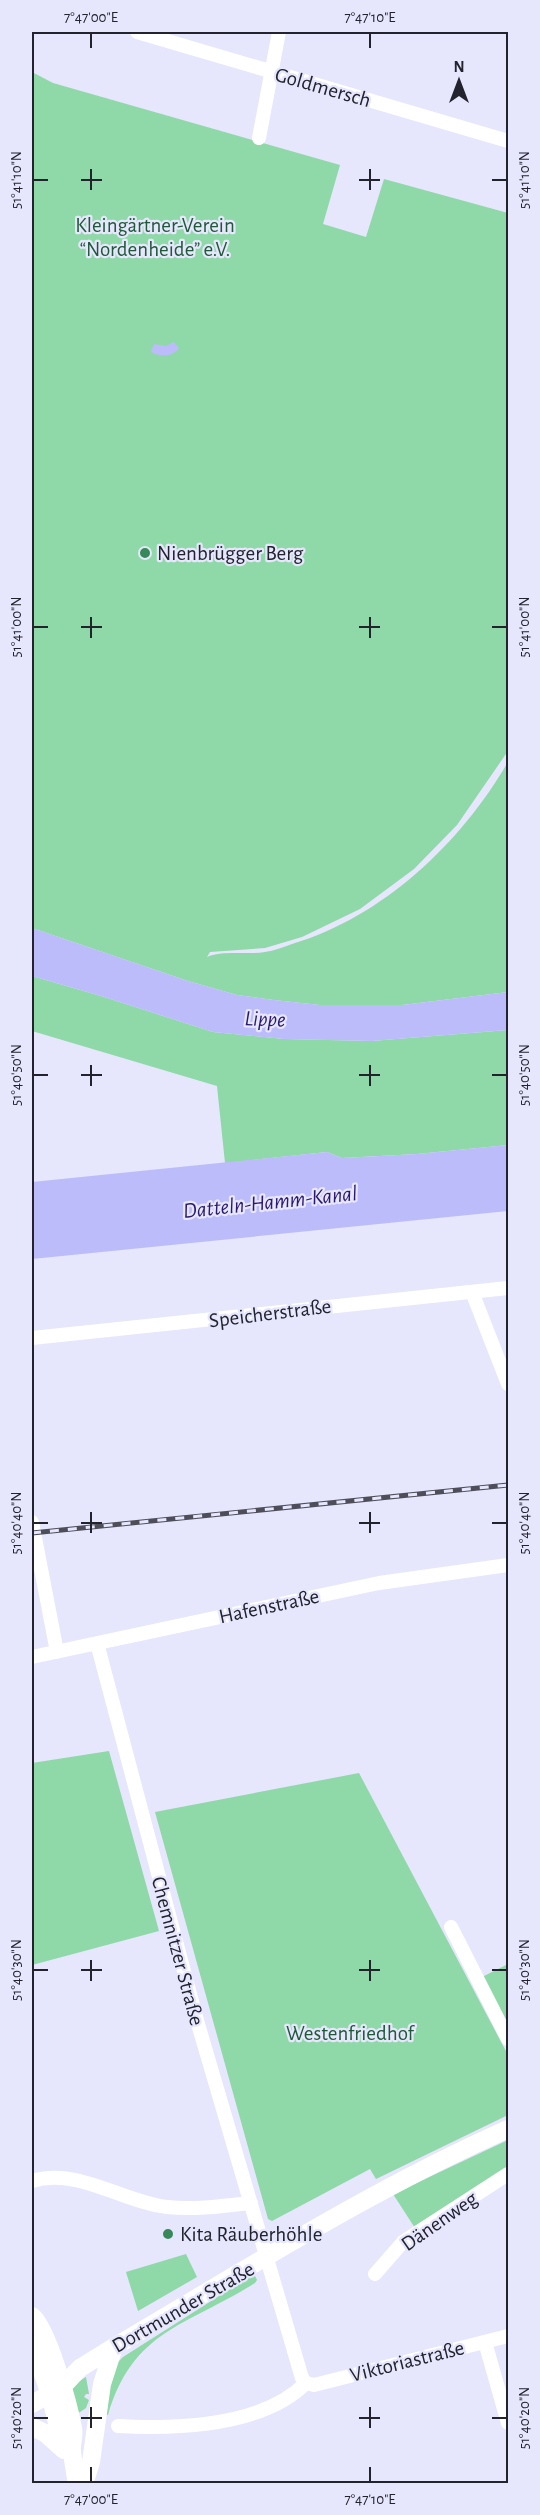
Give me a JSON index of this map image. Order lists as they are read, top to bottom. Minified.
{"streets":{"main road":["Dortmunder Straße"],"street":["Goldmersch","Speicherstraße","Hafenstraße","Chemnitzer Straße","Dänenweg","Viktoriastraße"]},"crossings":[["Hafenstraße","Chemnitzer Straße"],["Chemnitzer Straße","Dortmunder Straße"]],"water":["Lippe","Datteln-Hamm-Kanal"],"parks":["Kleingärtner-Verein “Nordenheide” e.V.","Westenfriedhof"],"places":["Nienbrügger Berg","Kita Räuberhöhle"],"north":"top","coordinates":["7°47'00\"E","7°47'10\"E","51°41'10\"N","51°41'00\"N","51°40'50\"N","51°40'40\"N","51°40'30\"N","51°40'20\"N"]}
